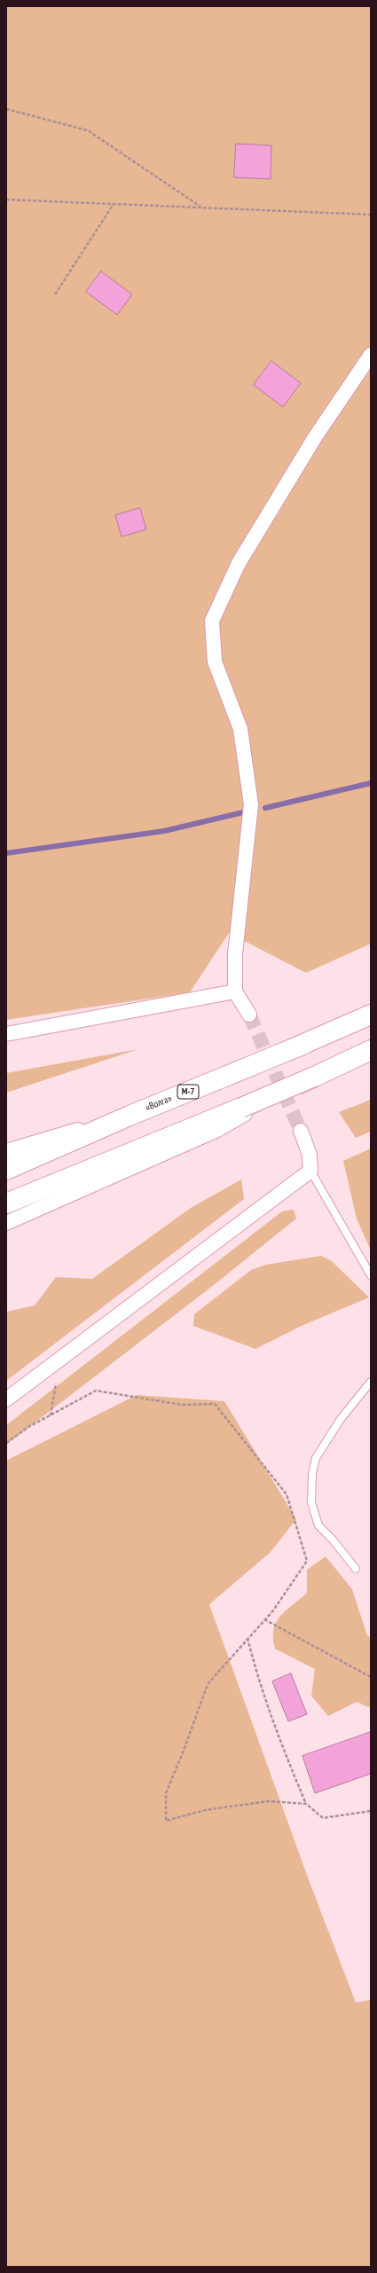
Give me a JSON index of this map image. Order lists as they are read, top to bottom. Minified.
{"streets":{"highway":["М-7","«Волга»"]}}
